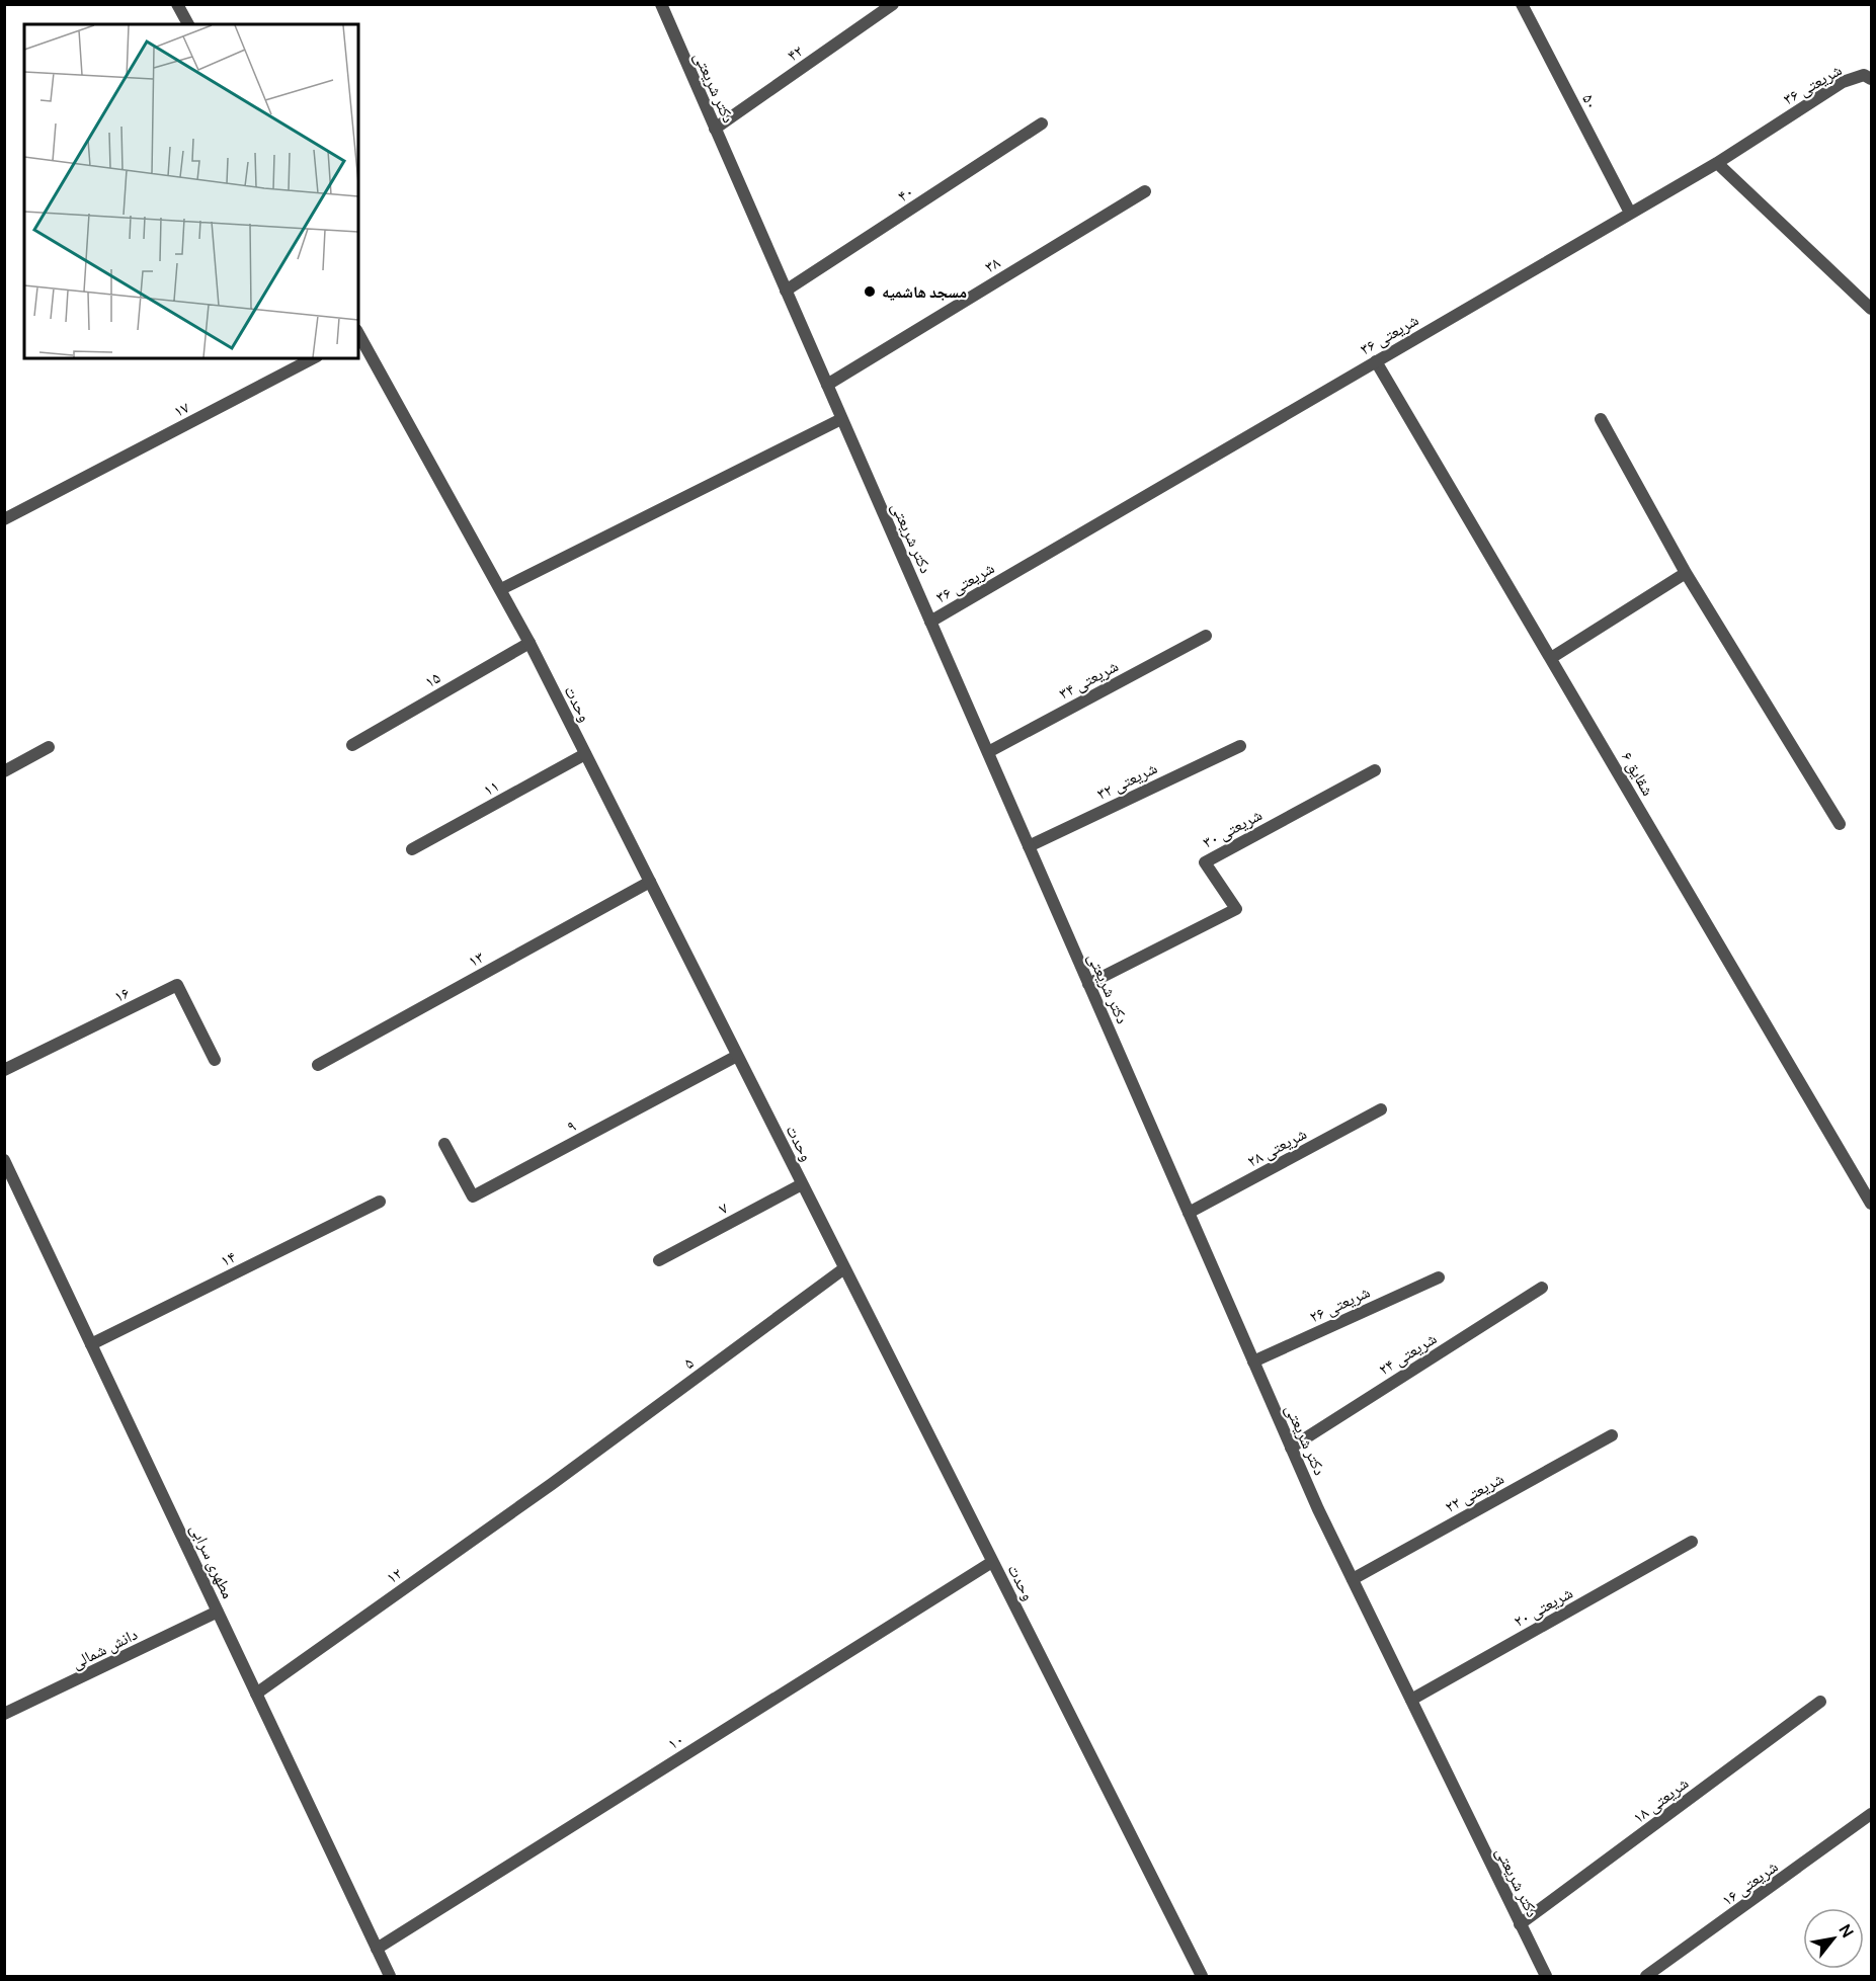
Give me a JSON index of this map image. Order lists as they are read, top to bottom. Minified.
{"streets":{"street":["۴۲","شریعتی ۳۶","دکتر شریعتی","۵۰","۴۰","۳۸","۱۷","۱۵","شریعتی ۳۴","وحدت","شقایق ۶","شریعتی ۳۲","۱۱","شریعتی ۳۰","۱۳","۱۶","۹","شریعتی ۲۸","۷","۱۴","شریعتی ۲۶","شریعتی ۲۴","۵","شریعتی ۲۲","مطهری سرابی","۱۲","شریعتی ۲۰","دانش شمالی","۱۰","شریعتی ۱۸","شریعتی ۱۶"]},"crossings":[["۴۲","دکتر شریعتی"],["شریعتی ۳۶","دکتر شریعتی"],["شریعتی ۳۶","۵۰"],["شریعتی ۳۶","شقایق ۶"],["دکتر شریعتی","۴۰"],["دکتر شریعتی","۳۸"],["دکتر شریعتی","شریعتی ۳۴"],["دکتر شریعتی","شریعتی ۳۲"],["دکتر شریعتی","شریعتی ۳۰"],["دکتر شریعتی","شریعتی ۲۸"],["دکتر شریعتی","شریعتی ۲۶"],["دکتر شریعتی","شریعتی ۲۴"],["دکتر شریعتی","شریعتی ۲۲"],["دکتر شریعتی","شریعتی ۲۰"],["دکتر شریعتی","شریعتی ۱۸"],["۱۵","وحدت"],["وحدت","۱۱"],["وحدت","۱۳"],["وحدت","۹"],["وحدت","۷"],["وحدت","۵"],["وحدت","۱۰"],["۱۴","مطهری سرابی"],["۵","۱۲"],["مطهری سرابی","۱۲"],["مطهری سرابی","دانش شمالی"],["مطهری سرابی","۱۰"]],"places":["مسجد هاشمیه"],"north":"top right"}
